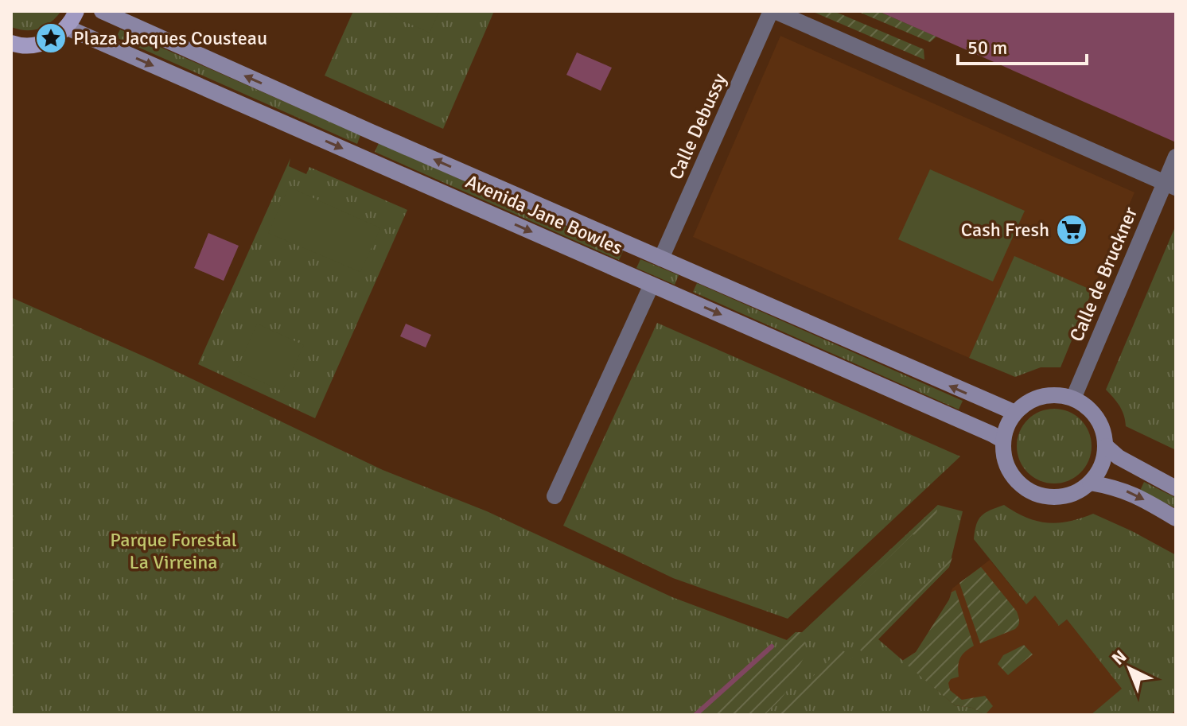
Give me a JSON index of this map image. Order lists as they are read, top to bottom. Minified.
{"streets":{"main road":["Avenida Jane Bowles"],"street":["Calle Debussy","Calle de Bruckner"]},"crossings":[["Calle Debussy","Avenida Jane Bowles"],["Avenida Jane Bowles","Calle de Bruckner"]],"parks":["Parque Forestal La Virreina"],"places":{"place":["Plaza Jacques Cousteau"],"supermarket":["Cash Fresh"]},"scale_bar":"50 m","north":"top left"}
